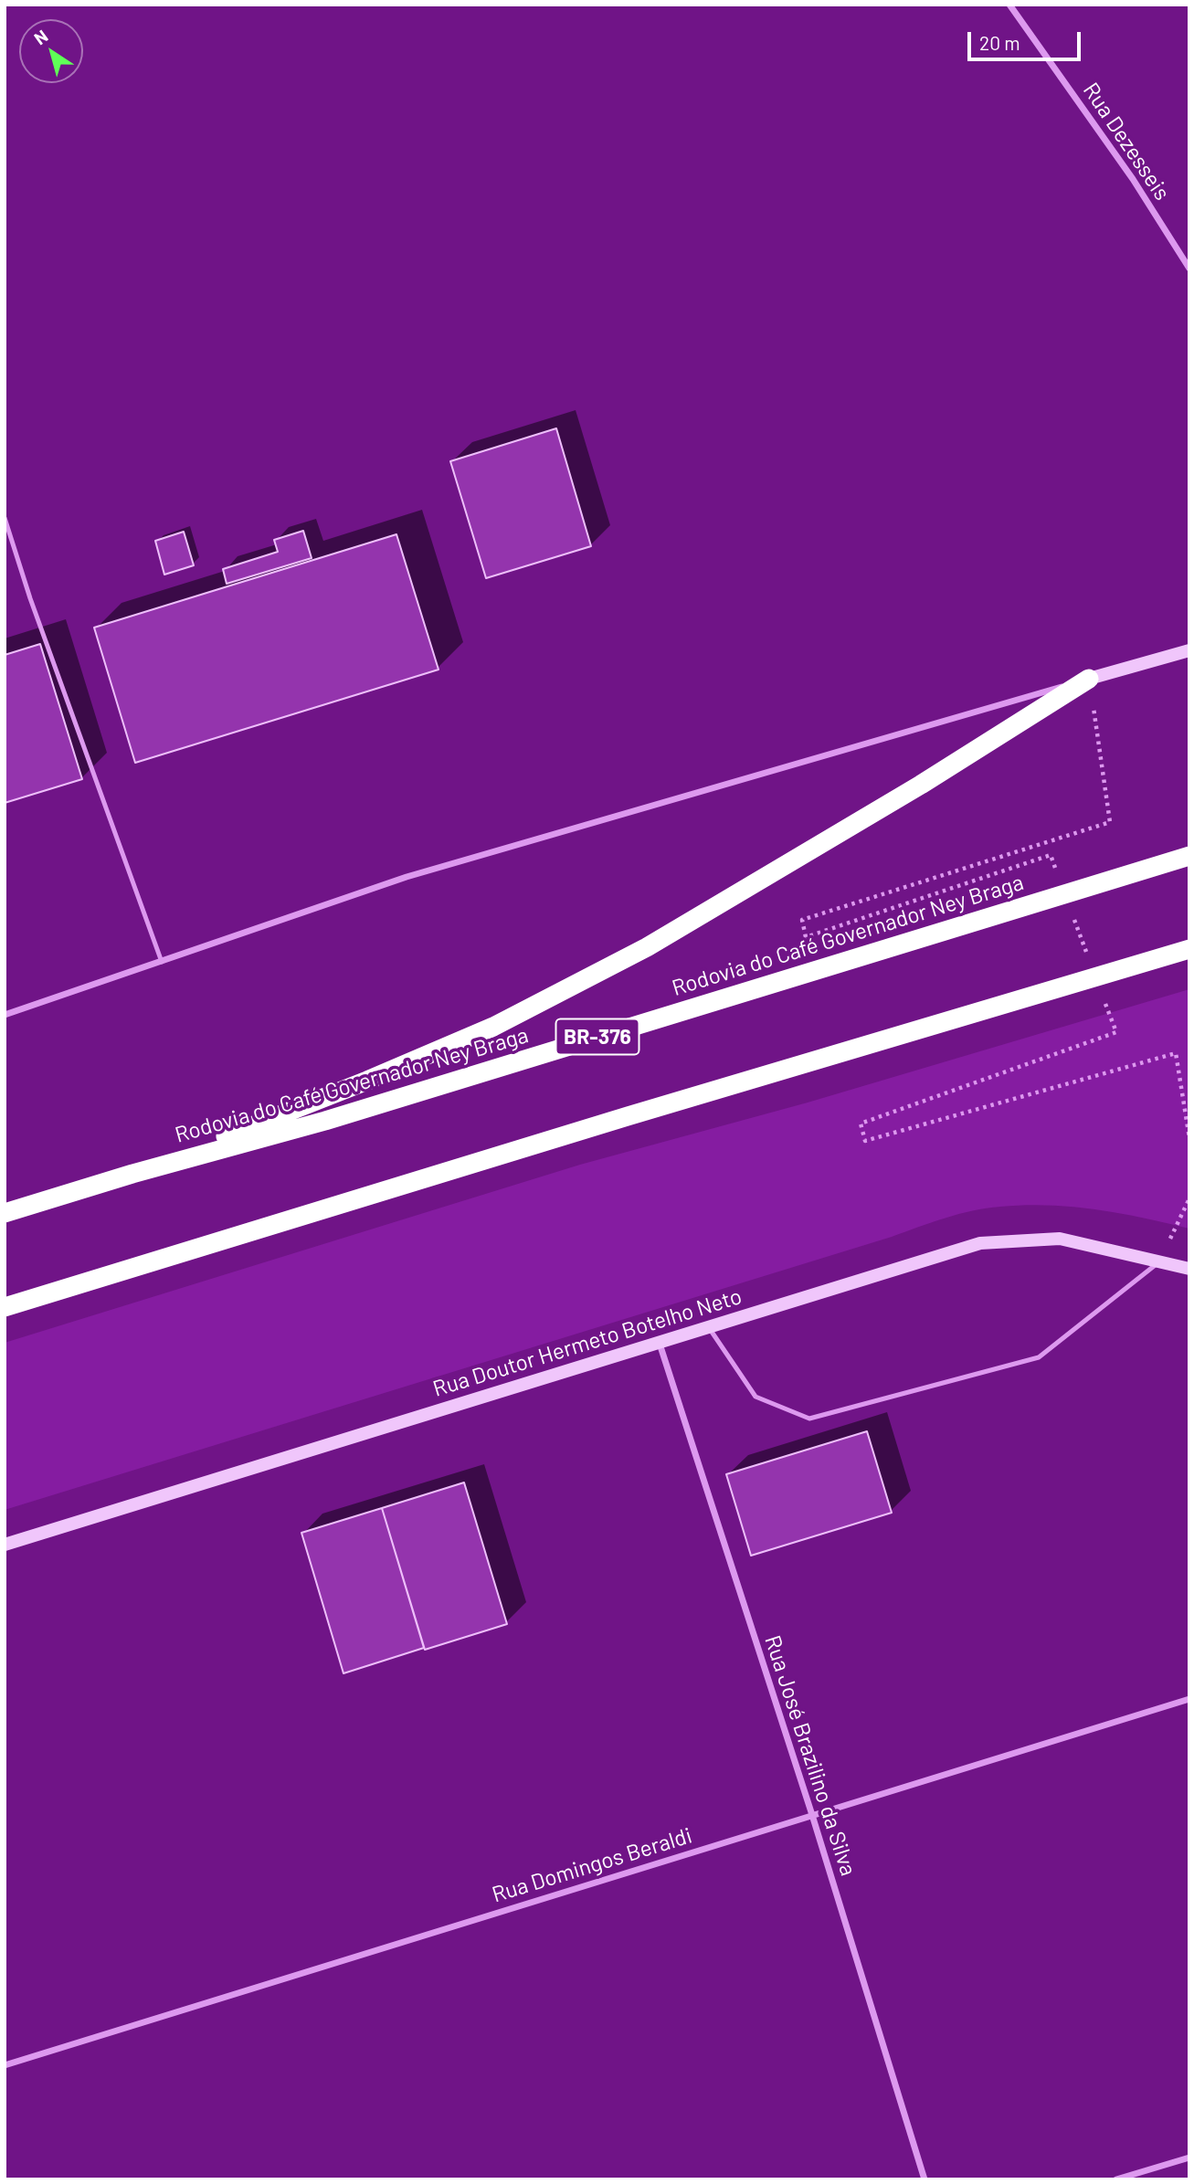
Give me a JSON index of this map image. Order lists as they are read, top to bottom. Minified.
{"streets":{"highway":["Rodovia do Café Governador Ney Braga","BR-376"],"street":["Rua Dezesseis","Rua Doutor Hermeto Botelho Neto","Rua José Brazilino da Silva","Rua Domingos Beraldi"]},"crossings":[["Rua Doutor Hermeto Botelho Neto","Rua José Brazilino da Silva"],["Rua José Brazilino da Silva","Rua Domingos Beraldi"]],"scale_bar":"20 m","north":"top left"}
